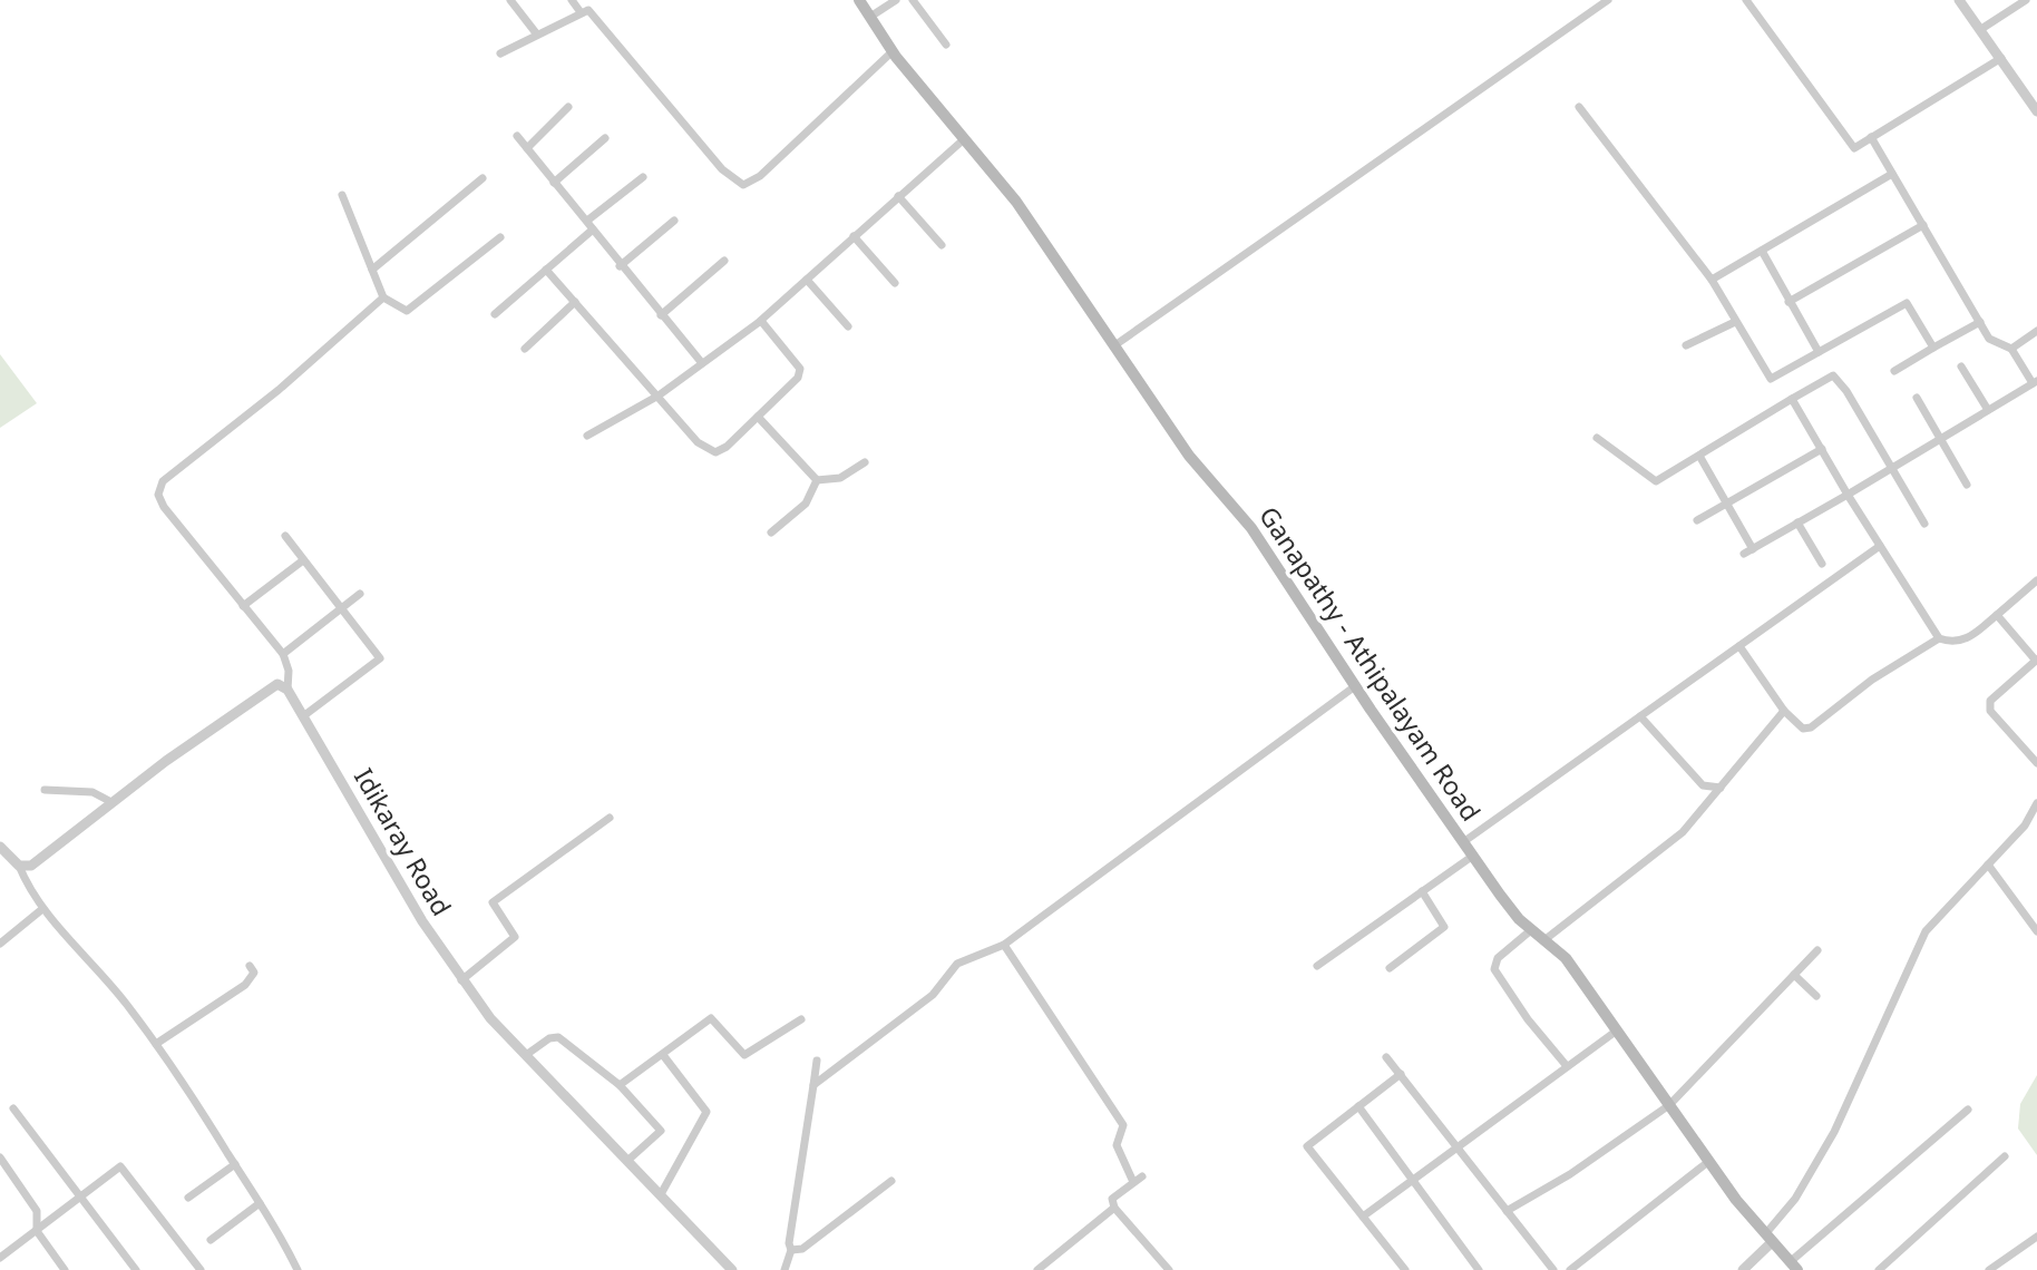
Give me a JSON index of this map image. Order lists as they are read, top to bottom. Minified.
{"streets":{"main road":["Ganapathy - Athipalayam Road"],"street":["Idikaray Road"]}}
